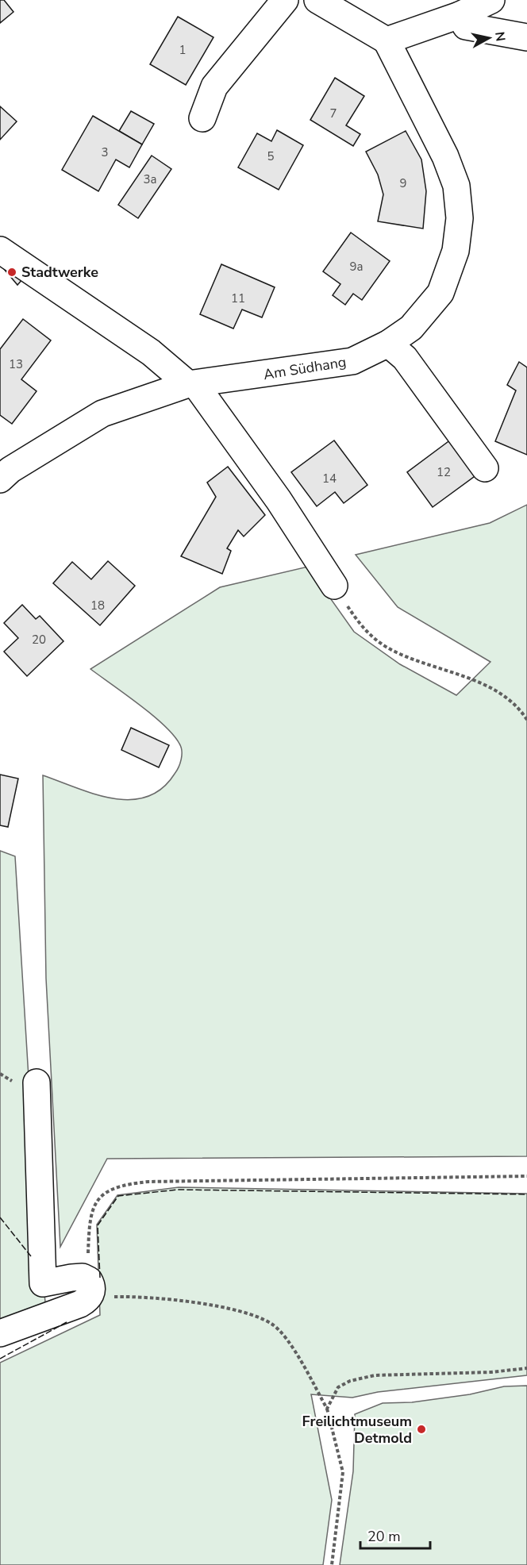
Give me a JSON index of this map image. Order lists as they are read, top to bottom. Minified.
{"streets":{"street":["Am Südhang"]},"places":["Stadtwerke","Freilichtmuseum Detmold"],"house_numbers":["1","7","3","5","3a","9","9a","11","13","12","14","18","20"],"scale_bar":"20 m","north":"right"}
